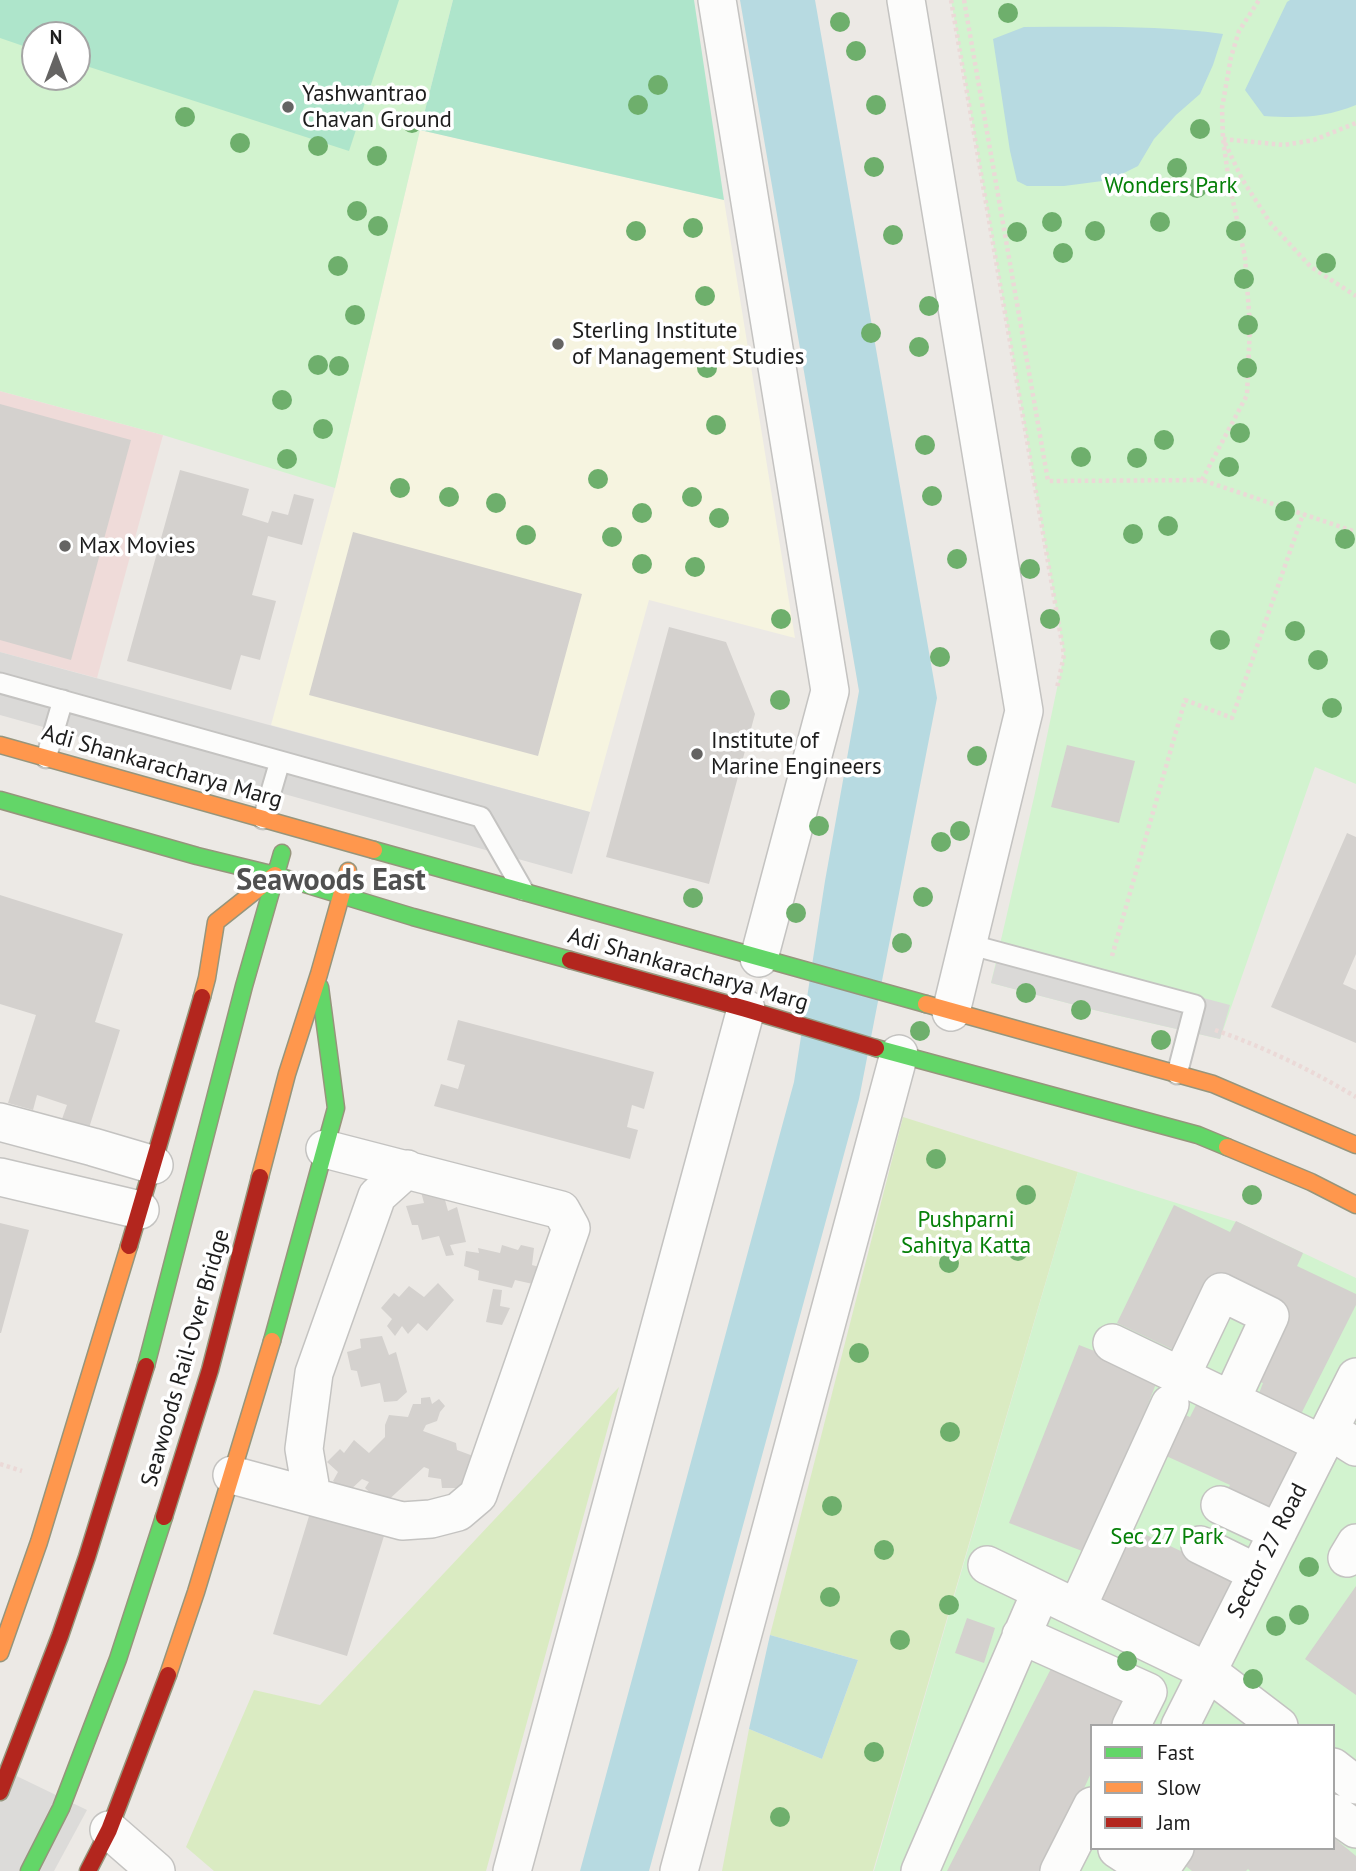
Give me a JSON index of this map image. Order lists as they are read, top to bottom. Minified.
{"streets":{"main road":["Adi Shankaracharya Marg","Seawoods Rail-Over Bridge"],"street":["Sector 27 Road"]},"crossings":[["Adi Shankaracharya Marg","Seawoods Rail-Over Bridge"]],"districts":["Seawoods East"],"parks":["Wonders Park","Pushparni Sahitya Katta","Sec 27 Park"],"places":["Yashwantrao Chavan Ground","Sterling Institute of Management Studies","Max Movies","Institute of Marine Engineers"],"legend":["Fast","Slow","Jam"],"north":"top"}
